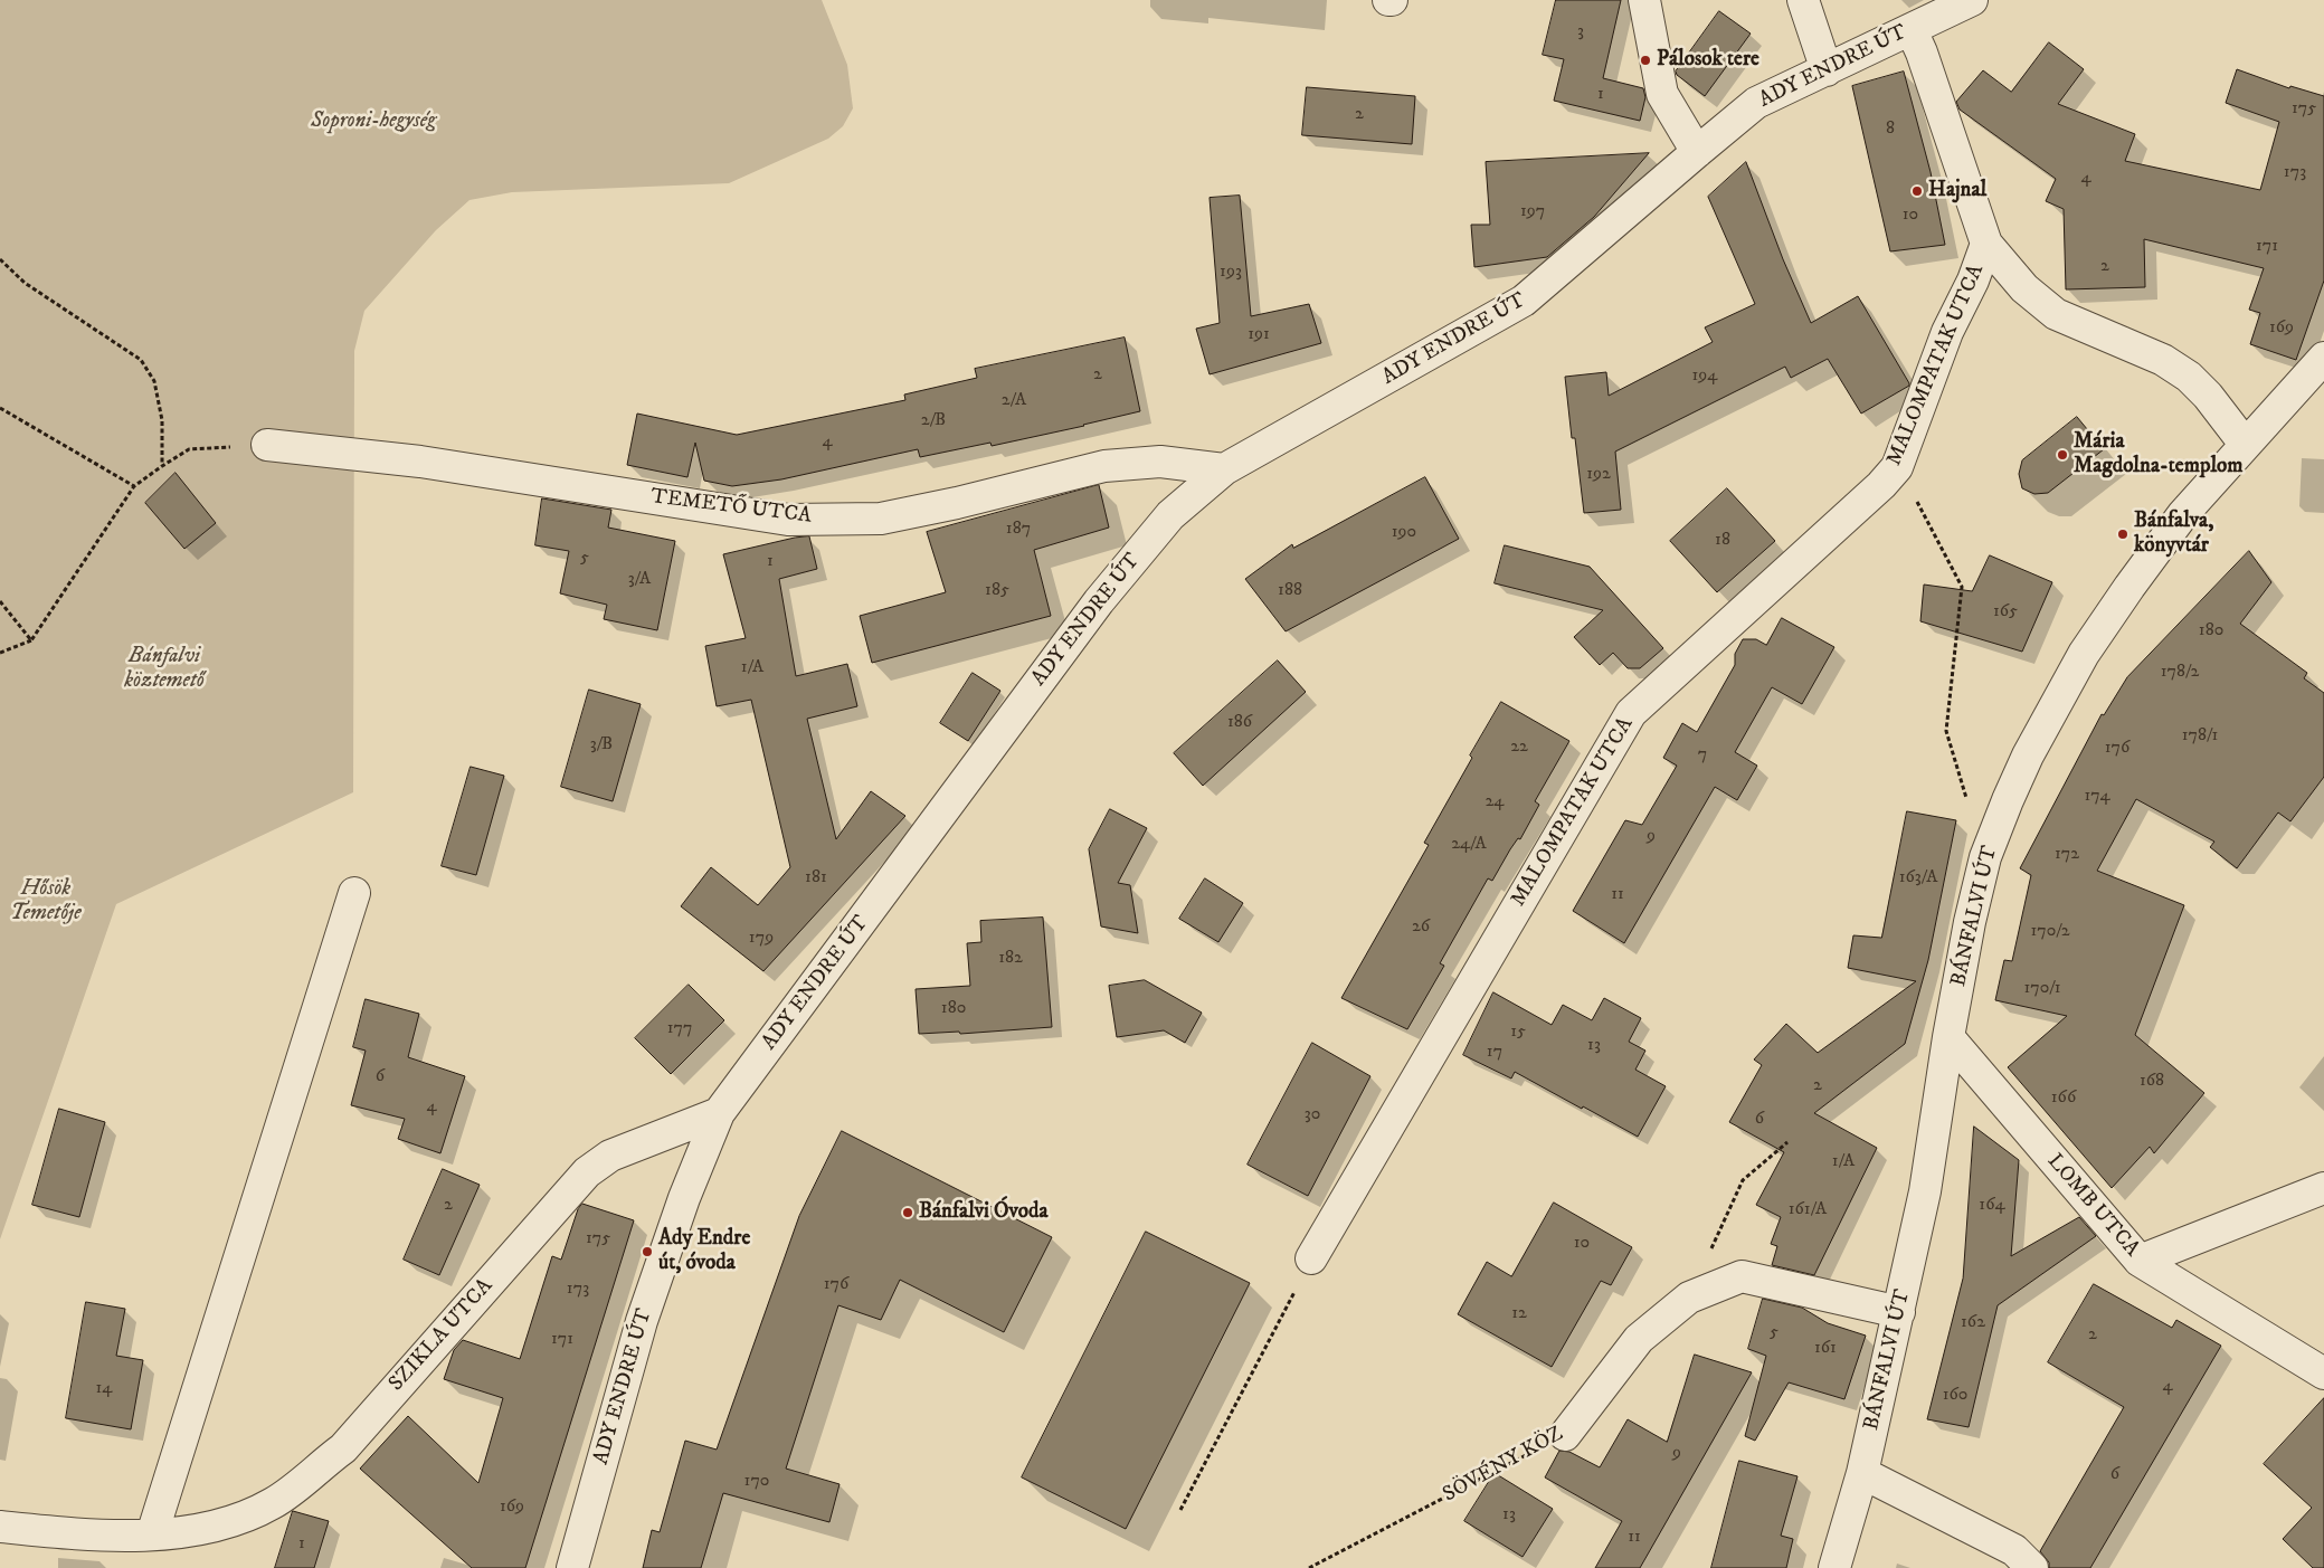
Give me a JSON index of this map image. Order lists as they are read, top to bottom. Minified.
{"streets":{"street":["ADY ENDRE ÚT","MALOMPATAK UTCA","TEMETŐ UTCA","BÁNFALVI ÚT","LOMB UTCA","SZIKLA UTCA","SÖVÉNY KÖZ"]},"crossings":[["ADY ENDRE ÚT","MALOMPATAK UTCA"],["ADY ENDRE ÚT","TEMETŐ UTCA"],["ADY ENDRE ÚT","SZIKLA UTCA"],["MALOMPATAK UTCA","BÁNFALVI ÚT"],["BÁNFALVI ÚT","LOMB UTCA"],["BÁNFALVI ÚT","SÖVÉNY KÖZ"]],"parks":["Soproni-hegység","Bánfalvi köztemető","Hősök Temetője"],"places":["Pálosok tere","Hajnal","Mária Magdolna-templom","Bánfalva, könyvtár","Bánfalvi Óvoda","Ady Endre út, óvoda"],"house_numbers":["3","1","175","2","8","173","4","197","10","171","2","193","169","191","2","194","2/A","2/B","4","192","187","190","18","5","1","3/A","185","188","165","180","1/A","178/2","186","178/1","3/B","22","176","7","174","24","9","24/A","172","181","163/A","11","26","170/2","179","182","170/1","180","177","15","13","17","6","168","2","166","4","30","6","1/A","2","164","161/A","175","10","176","173","12","162","5","2","171","161","4","14","160","9","6","170","169","13","11","1"]}
